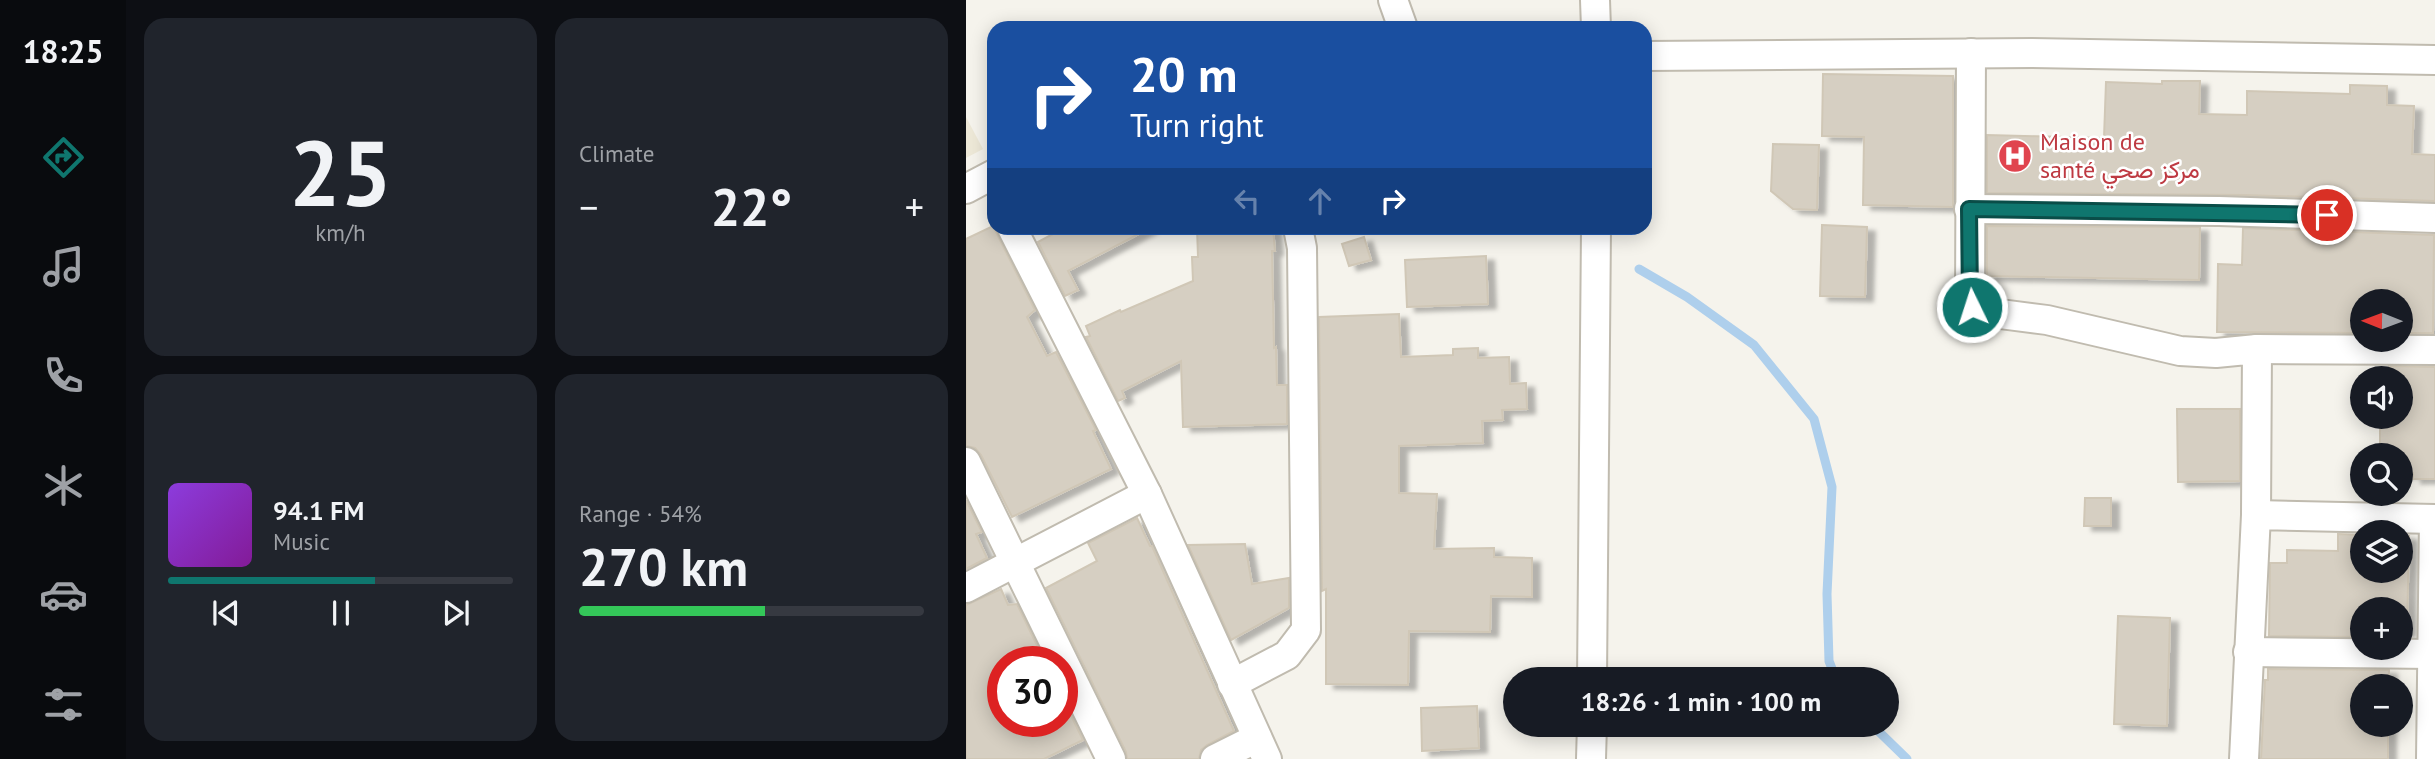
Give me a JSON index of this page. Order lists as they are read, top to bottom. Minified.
{"places":{"hospital":["Maison de santé مركز صحي"]},"north":"left","page":{"tabs":"18:25","tile":[["25","km/h"],"Climate",["Range · 54%","270 km"]],"turn":["20 m","Turn right"],"heat":["−","22°","+"],"map_buttons":["+","−"],"song":["94.1 FM","Music"],"limit":"30","trip":"18:26 · 1 min · 100 m"}}
